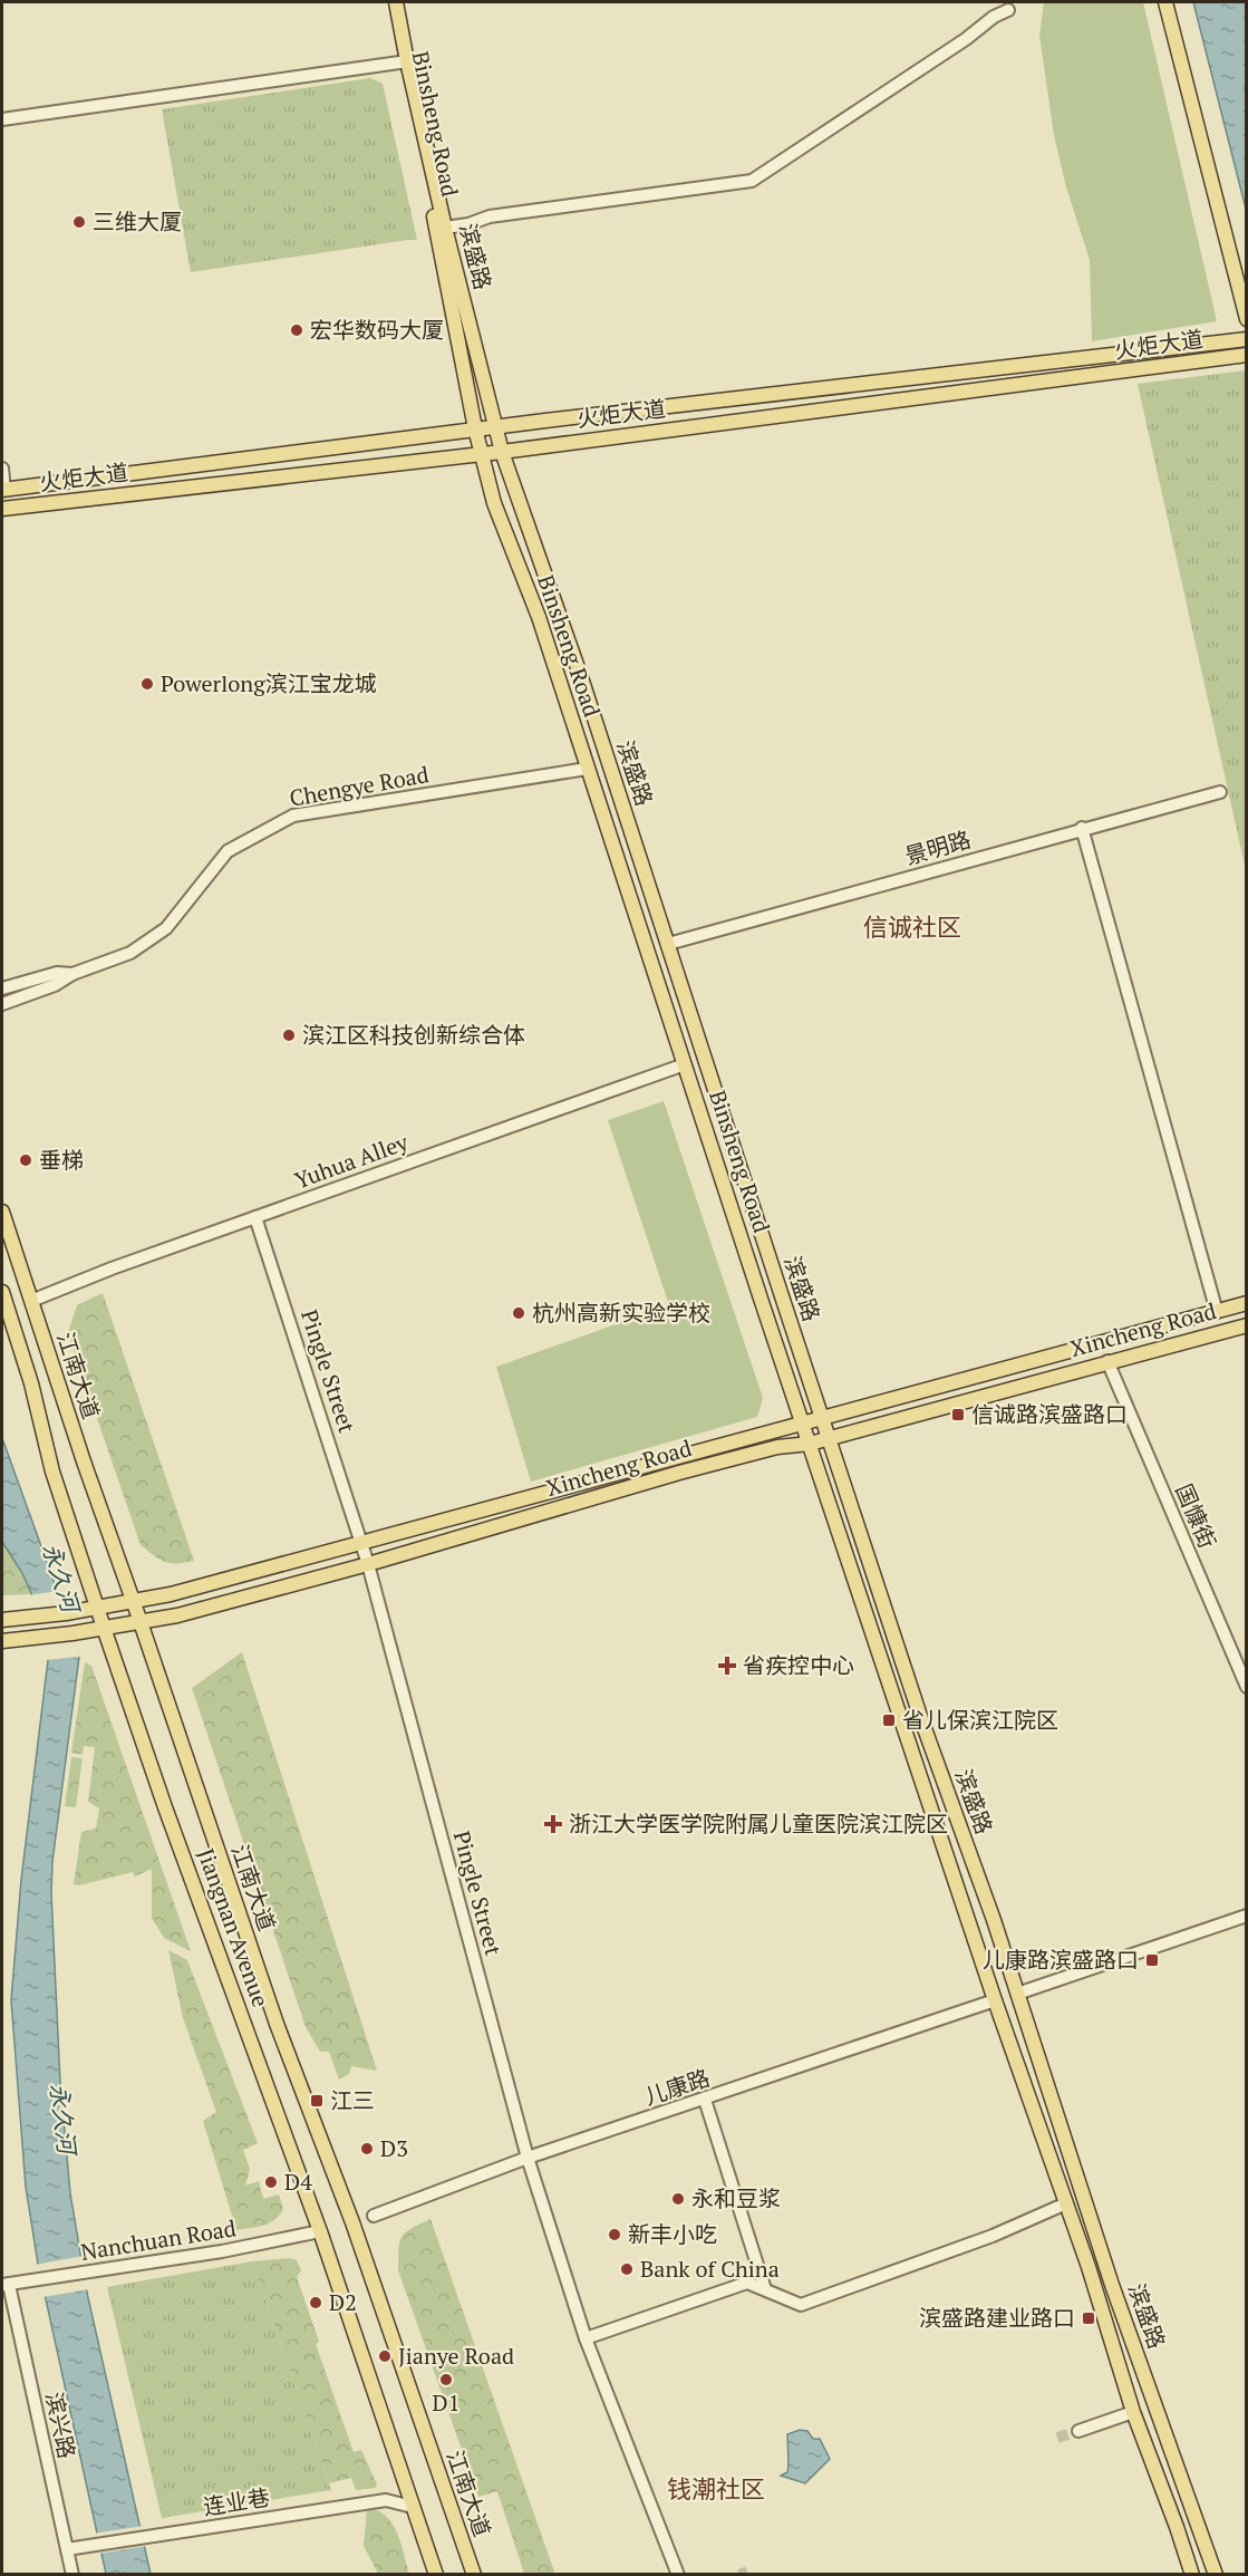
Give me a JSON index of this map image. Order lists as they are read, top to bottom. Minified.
{"streets":{"main road":["Binsheng Road","滨盛路","火炬大道","Xincheng Road","江南大道","Jiangnan Avenue"],"street":["Chengye Road","景明路","Yuhua Alley","Pingle Street","国慷街","儿康路","Nanchuan Road","滨兴路","连业巷"]},"crossings":[["Binsheng Road","滨盛路"],["Binsheng Road","火炬大道"],["Binsheng Road","Chengye Road"],["Binsheng Road","Yuhua Alley"],["Binsheng Road","Xincheng Road"],["滨盛路","火炬大道"],["滨盛路","景明路"],["滨盛路","Xincheng Road"],["滨盛路","儿康路"],["Yuhua Alley","Pingle Street"],["Yuhua Alley","江南大道"],["Xincheng Road","Pingle Street"],["Xincheng Road","江南大道"],["Xincheng Road","国慷街"],["Xincheng Road","Jiangnan Avenue"],["Pingle Street","儿康路"],["Jiangnan Avenue","Nanchuan Road"],["Jiangnan Avenue","连业巷"],["Nanchuan Road","滨兴路"],["滨兴路","连业巷"]],"districts":["信诚社区","钱潮社区"],"water":["永久河"],"places":{"other":["三维大厦","宏华数码大厦","Powerlong滨江宝龙城","滨江区科技创新综合体","垂梯","杭州高新实验学校","D3","D4","永和豆浆","新丰小吃","Bank of China","D2","Jianye Road","D1"],"transit":["信诚路滨盛路口","省儿保滨江院区","儿康路滨盛路口","江三","滨盛路建业路口"],"health":["省疾控中心","浙江大学医学院附属儿童医院滨江院区"]}}
